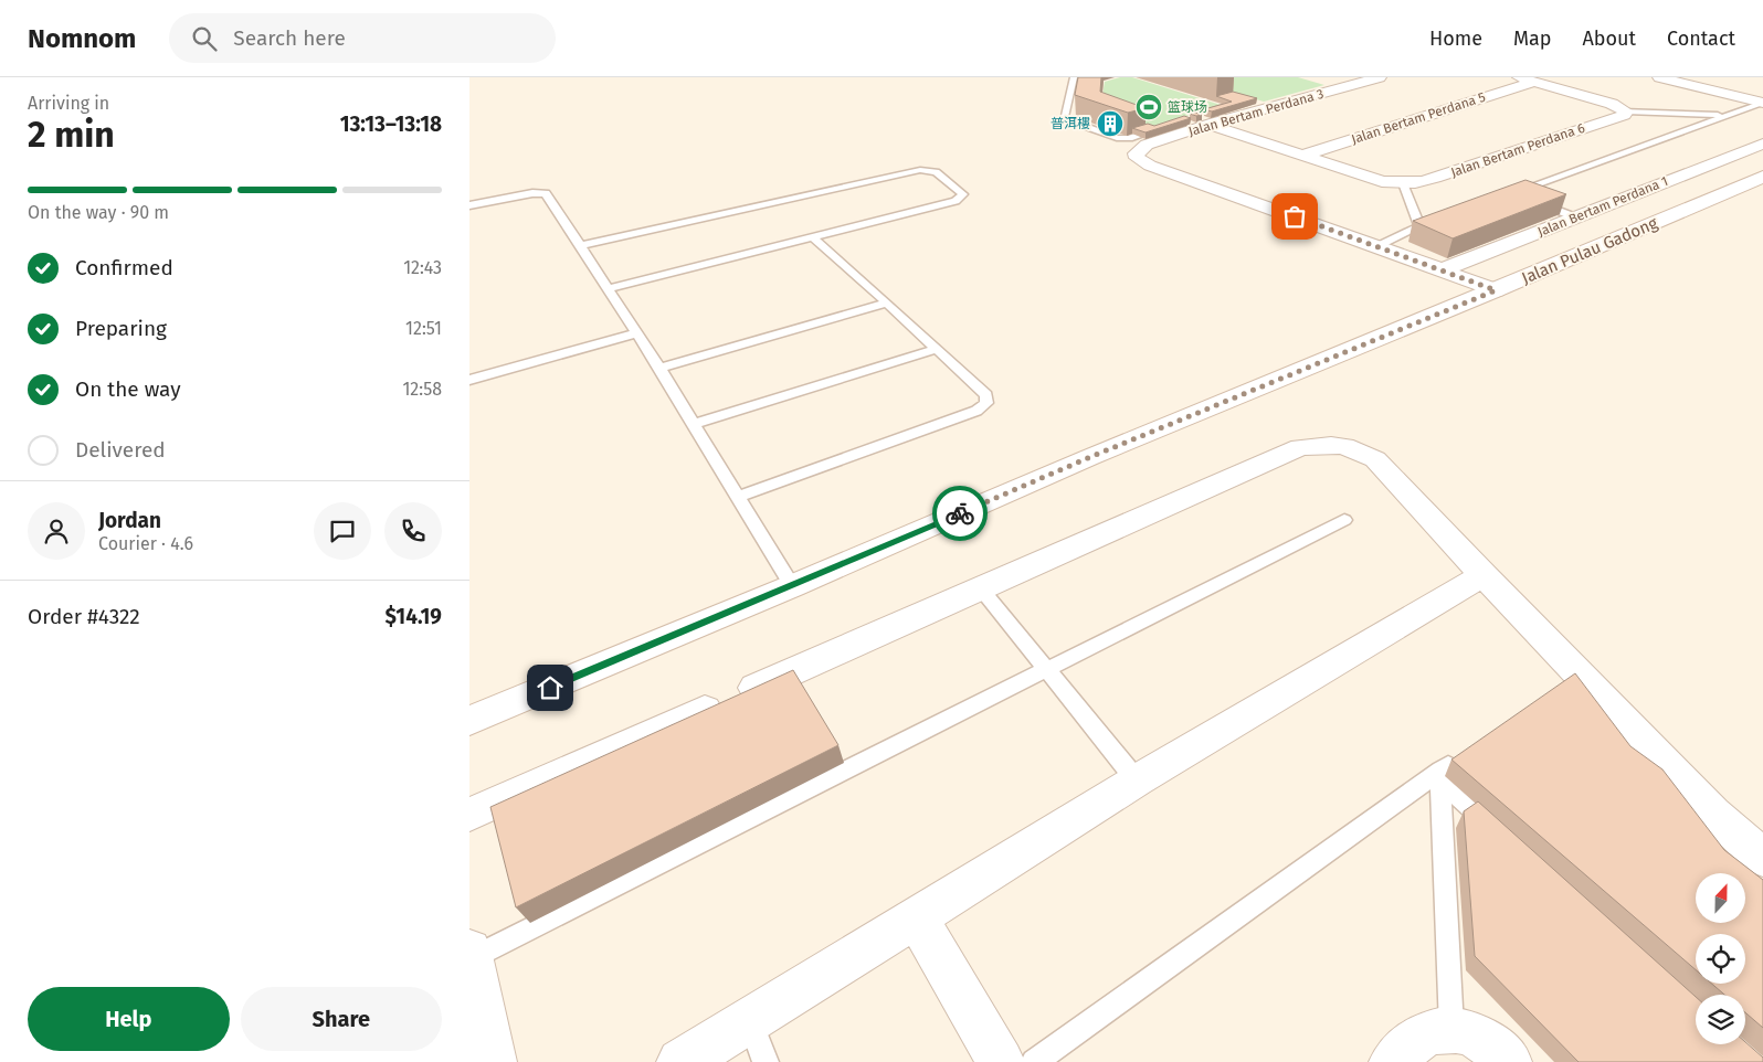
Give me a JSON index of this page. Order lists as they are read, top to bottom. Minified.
{"streets":{"street":["Jalan Bertam Perdana 3","Jalan Bertam Perdana 5","Jalan Bertam Perdana 6","Jalan Bertam Perdana 1","Jalan Pulau Gadong"]},"crossings":[["Jalan Bertam Perdana 3","Jalan Bertam Perdana 6"],["Jalan Bertam Perdana 5","Jalan Bertam Perdana 6"]],"places":{"sports":["篮球场"],"building":["普洱樓"]},"north":"top","page":{"header":"Nomnom","search":"Search here","nav":["Home","Map","About","Contact"],"heading":["2 min","Arriving in","13:13–13:18"],"panel":["Jordan","Courier · 4.6","Order #4322","$14.19"],"bar":"On the way · 90 m","list":[["Confirmed","12:43"],["Preparing","12:51"],["On the way","12:58"],"Delivered"],"buttons":["Help","Share"]}}
